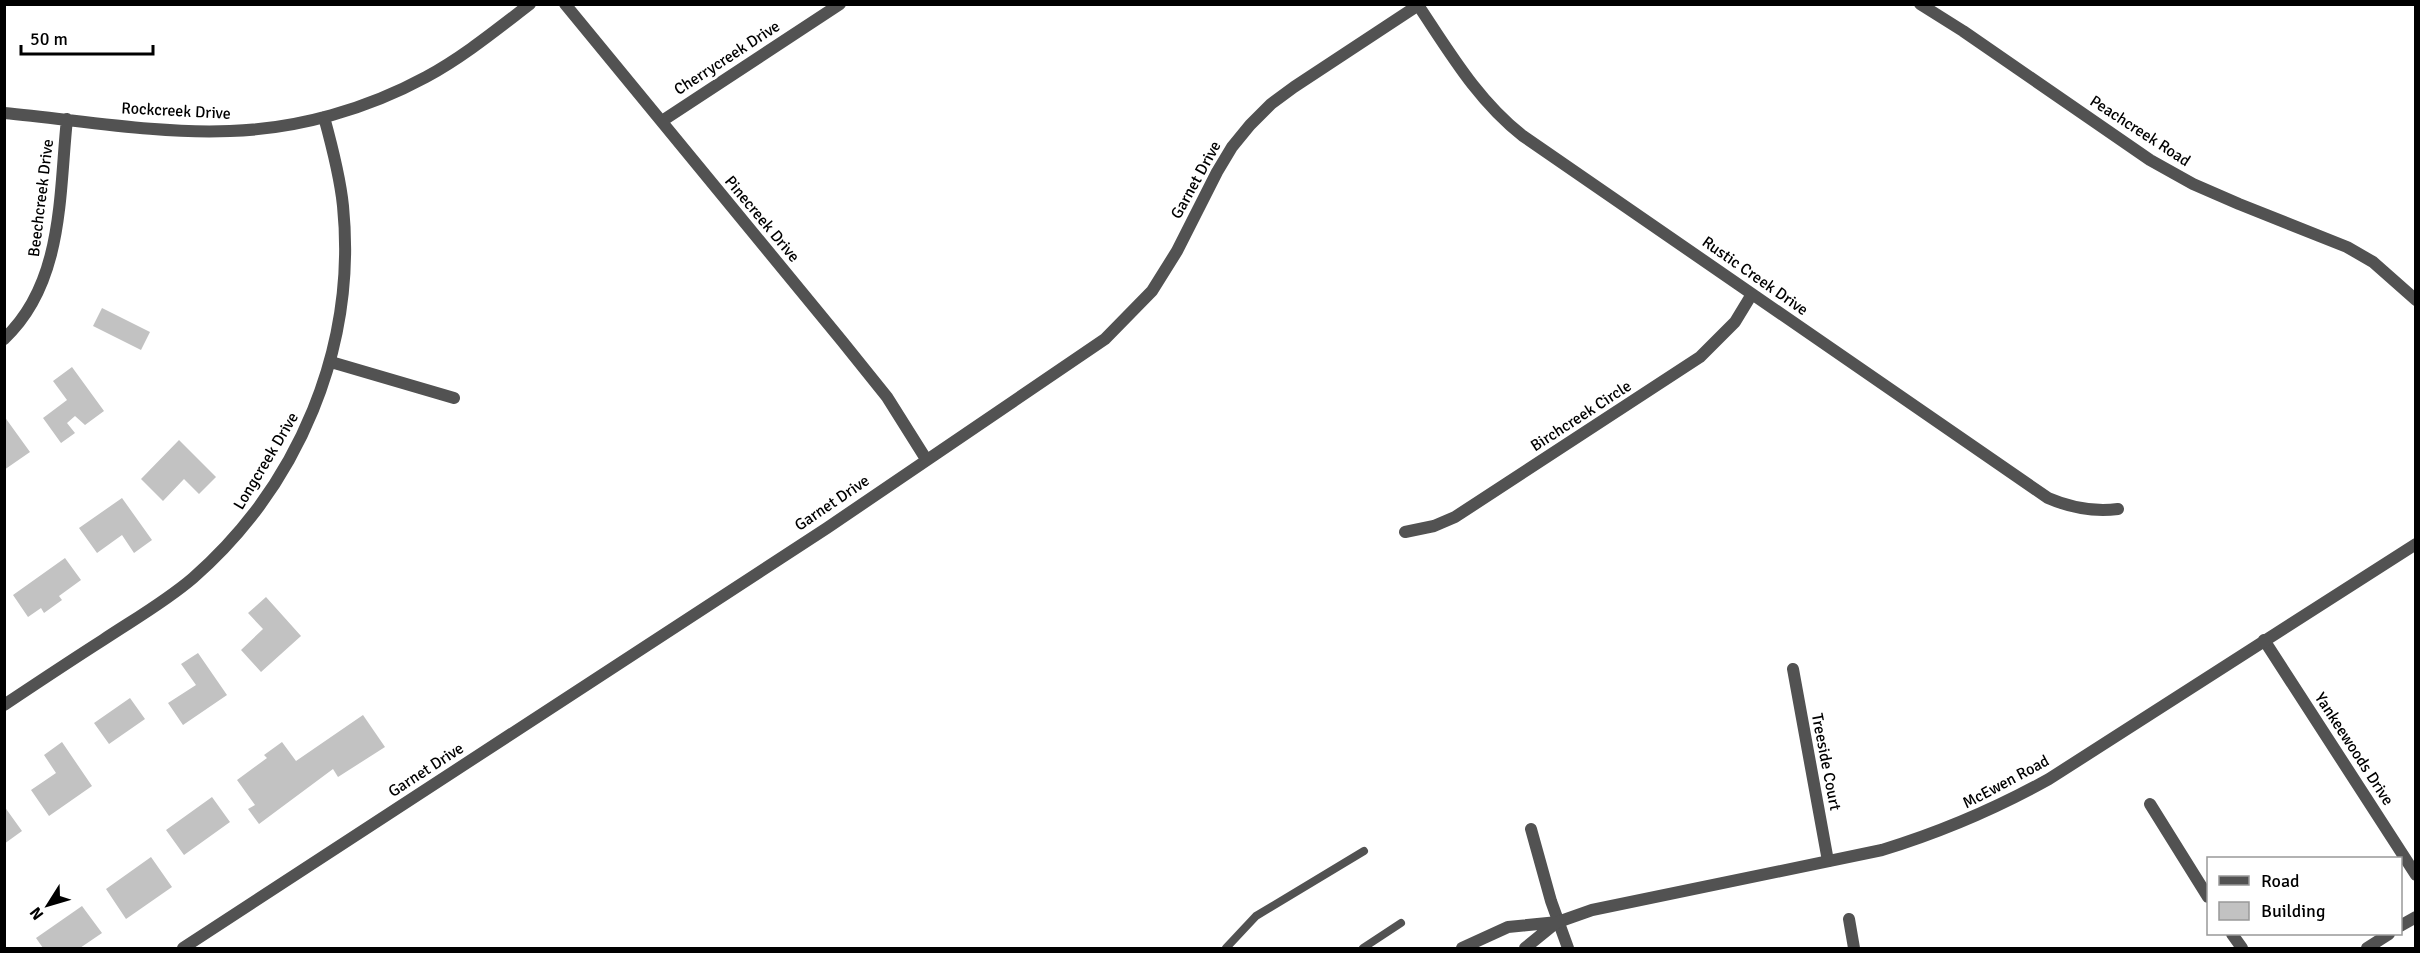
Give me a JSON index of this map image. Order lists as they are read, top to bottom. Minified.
{"streets":{"street":["Cherrycreek Drive","Rockcreek Drive","Peachcreek Road","Garnet Drive","Beechcreek Drive","Pinecreek Drive","Rustic Creek Drive","Birchcreek Circle","Longcreek Drive","Yankeewoods Drive","Treeside Court","McEwen Road"]},"crossings":[["Cherrycreek Drive","Pinecreek Drive"],["Rockcreek Drive","Beechcreek Drive"],["Rockcreek Drive","Longcreek Drive"],["Garnet Drive","Pinecreek Drive"],["Garnet Drive","Rustic Creek Drive"],["Rustic Creek Drive","Birchcreek Circle"],["Yankeewoods Drive","McEwen Road"],["Treeside Court","McEwen Road"]],"legend":["Road","Building"],"scale_bar":"50 m","north":"bottom left"}
